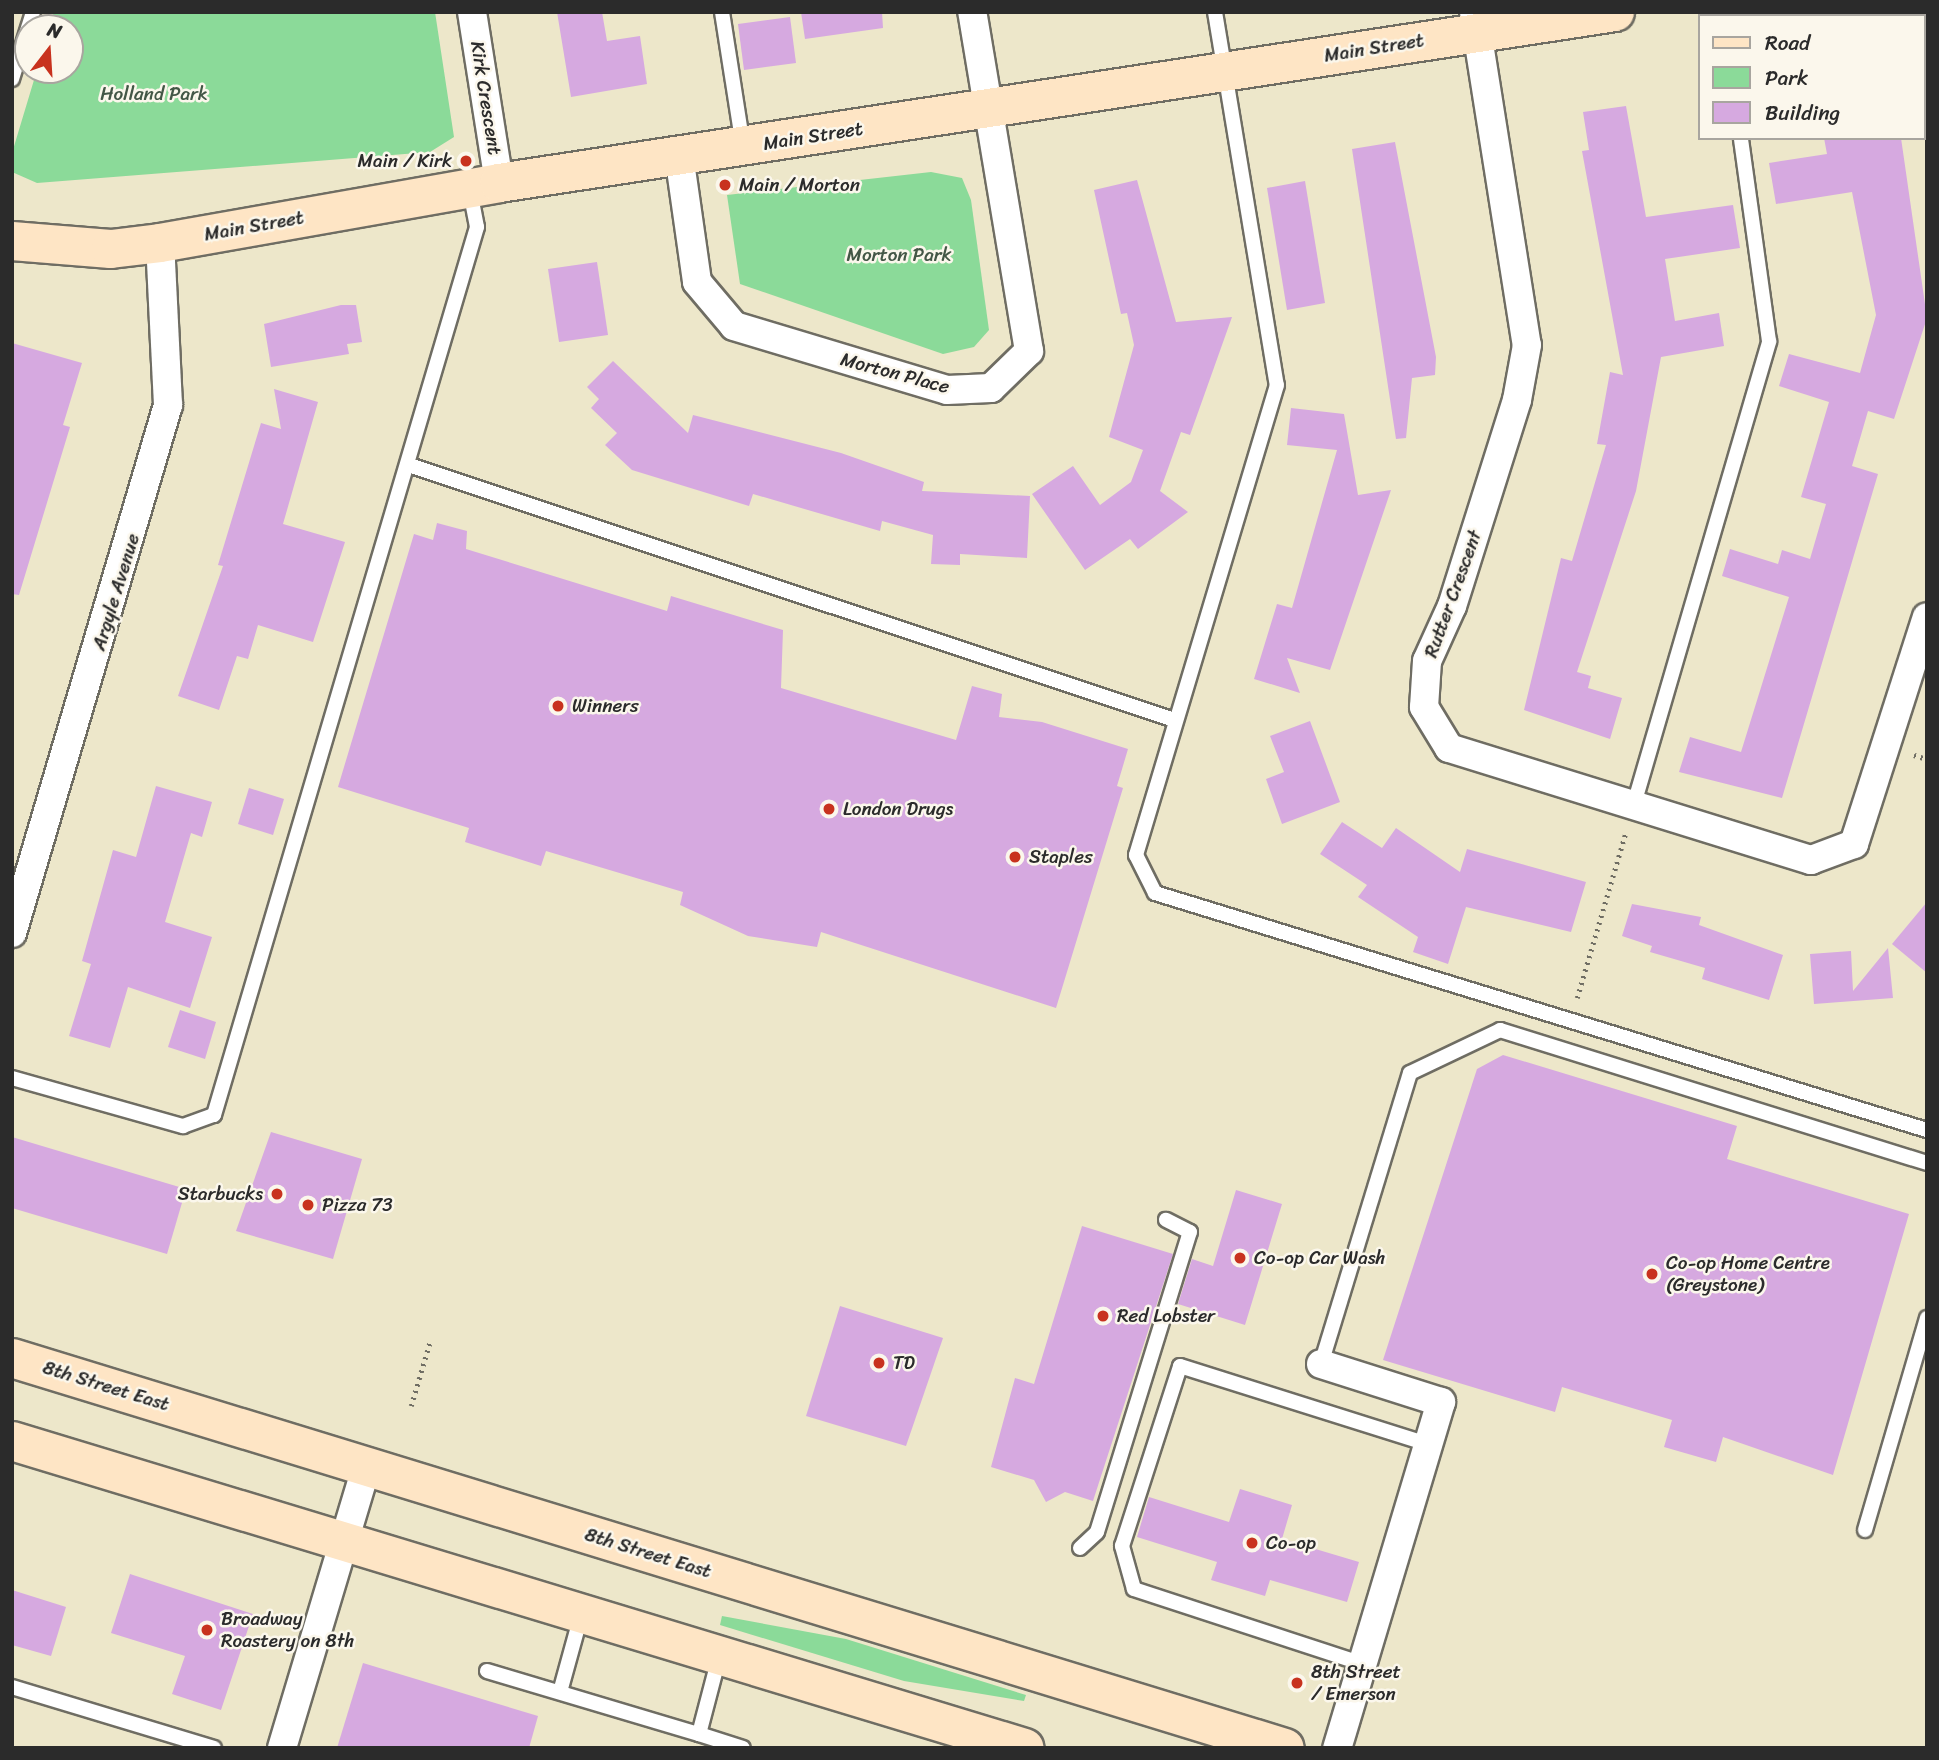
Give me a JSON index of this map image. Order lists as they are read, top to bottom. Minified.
{"streets":{"main road":["Main Street","8th Street East"],"street":["Kirk Crescent","Morton Place","Argyle Avenue","Rutter Crescent"]},"crossings":[["Main Street","Kirk Crescent"],["Main Street","Morton Place"],["Main Street","Argyle Avenue"],["Main Street","Rutter Crescent"]],"parks":["Holland Park","Morton Park"],"places":["Main / Kirk","Main / Morton","Winners","London Drugs","Staples","Starbucks","Pizza 73","Co-op Car Wash","Co-op Home Centre (Greystone)","Red Lobster","TD","Co-op","Broadway Roastery on 8th","8th Street / Emerson"],"legend":["Road","Park","Building"],"north":"top"}
